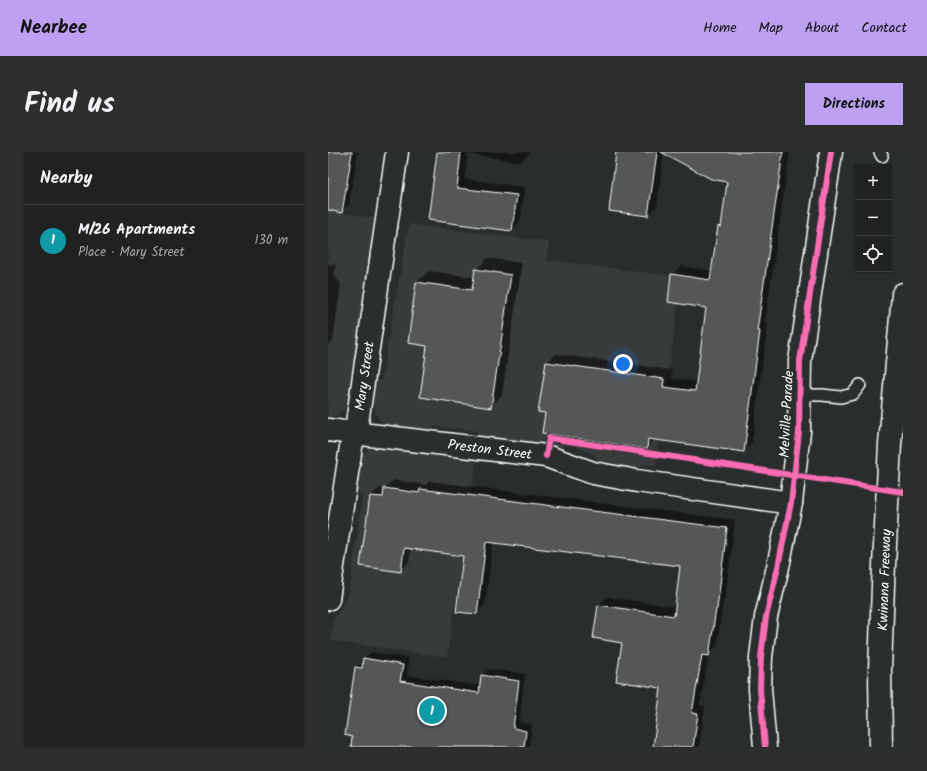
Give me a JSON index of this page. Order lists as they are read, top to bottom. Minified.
{"streets":{"main road":["Mary Street","Melville Parade","Preston Street","Kwinana Freeway"]},"crossings":[["Mary Street","Preston Street"],["Melville Parade","Preston Street"]],"page":{"header":"Nearbee","nav":["Home","Map","About","Contact"],"title":"Find us","buttons":"Directions","heading":"Nearby","map_buttons":["+","−"],"list":[{"mark":"1","name":"M/26 Apartments","note":"Place · Mary Street","value":"130 m"}],"pins":"1"}}
